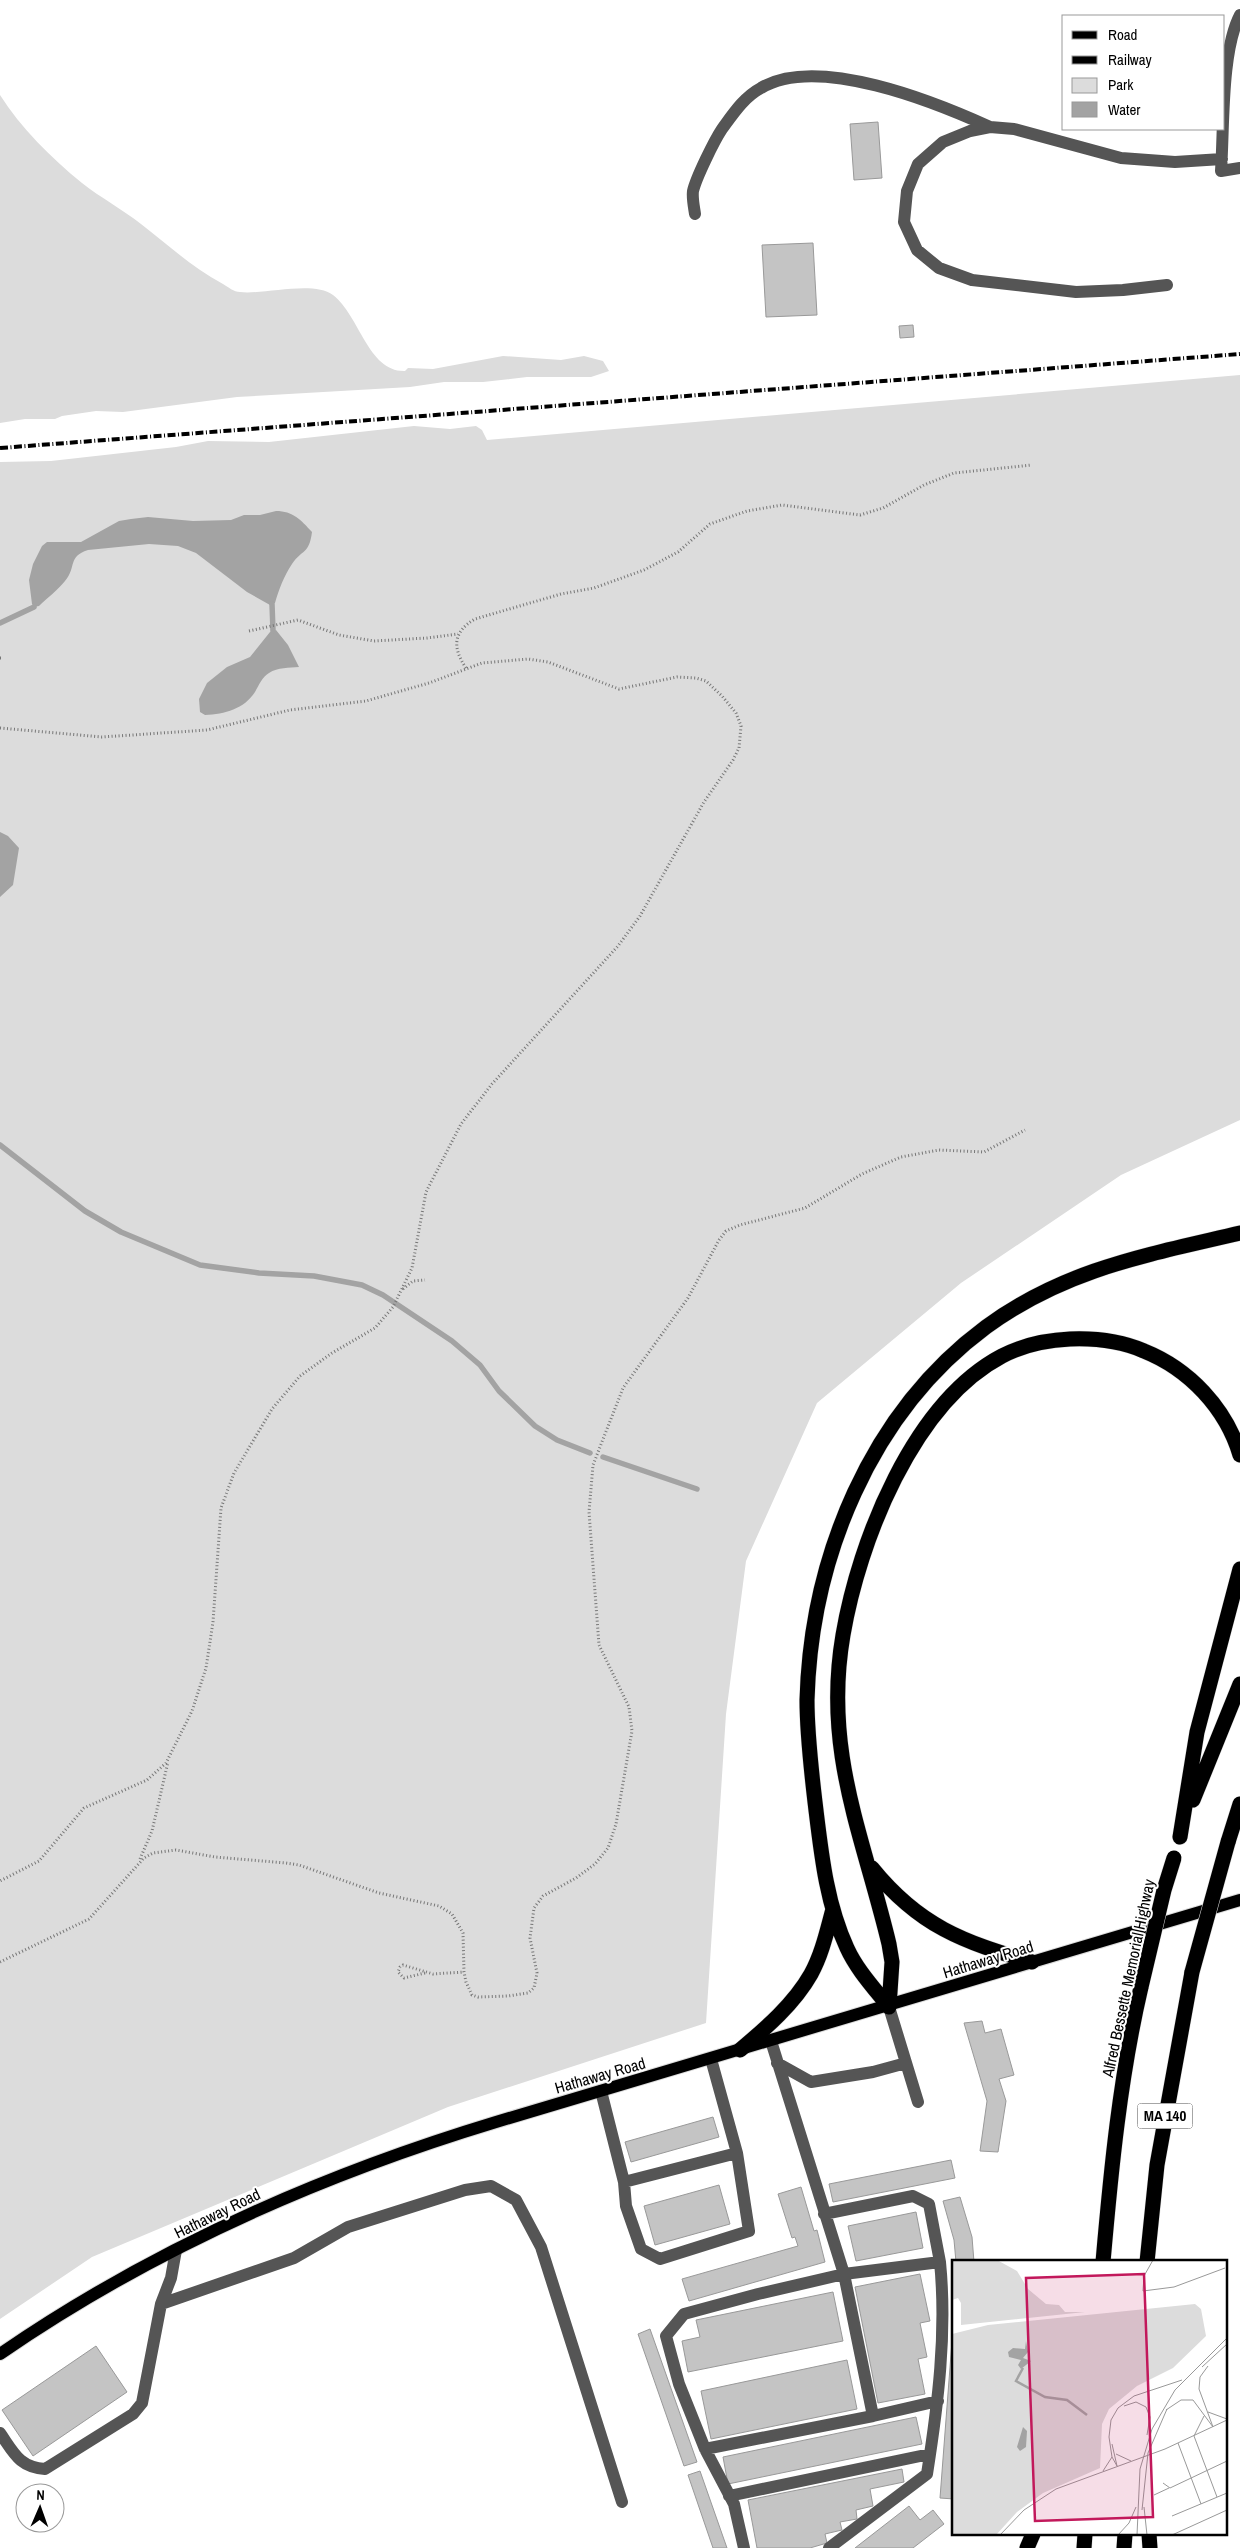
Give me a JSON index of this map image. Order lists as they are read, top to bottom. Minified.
{"streets":{"highway":["Alfred Bessette Memorial Highway","MA 140"],"main road":["Hathaway Road"]},"legend":["Road","Railway","Park","Water"],"north":"top"}
